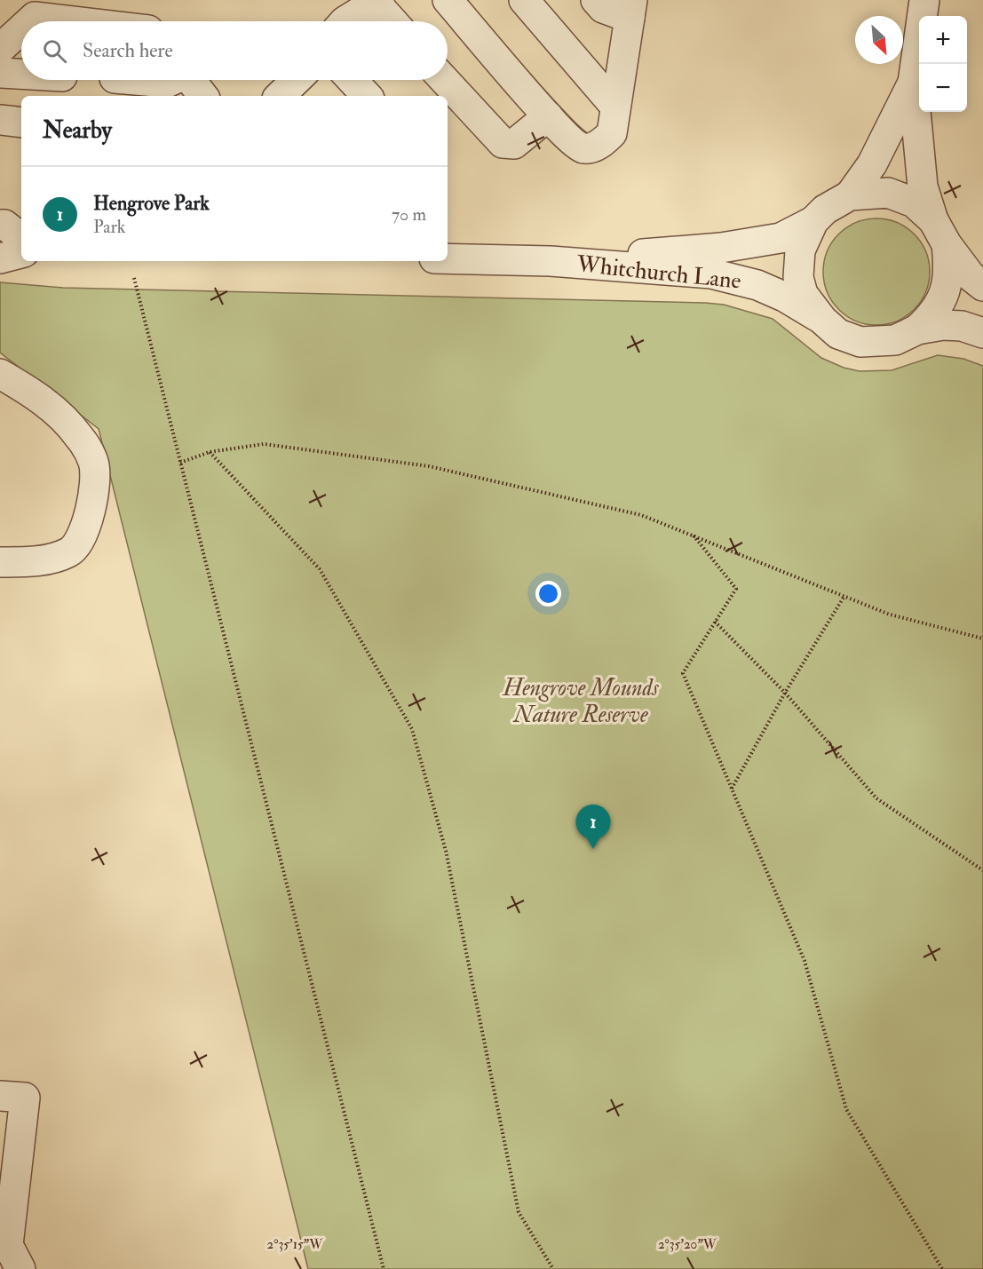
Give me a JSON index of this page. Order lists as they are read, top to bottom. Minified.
{"streets":{"street":["Whitchurch Lane"]},"parks":["Hengrove Mounds Nature Reserve"],"north":"bottom right","page":{"map_buttons":["+","−"],"search":"Search here","heading":"Nearby","list":[{"mark":"1","name":"Hengrove Park","note":"Park","value":"70 m"}],"pins":"1"},"coordinates":["2°35'15\"W","2°35'20\"W"]}
